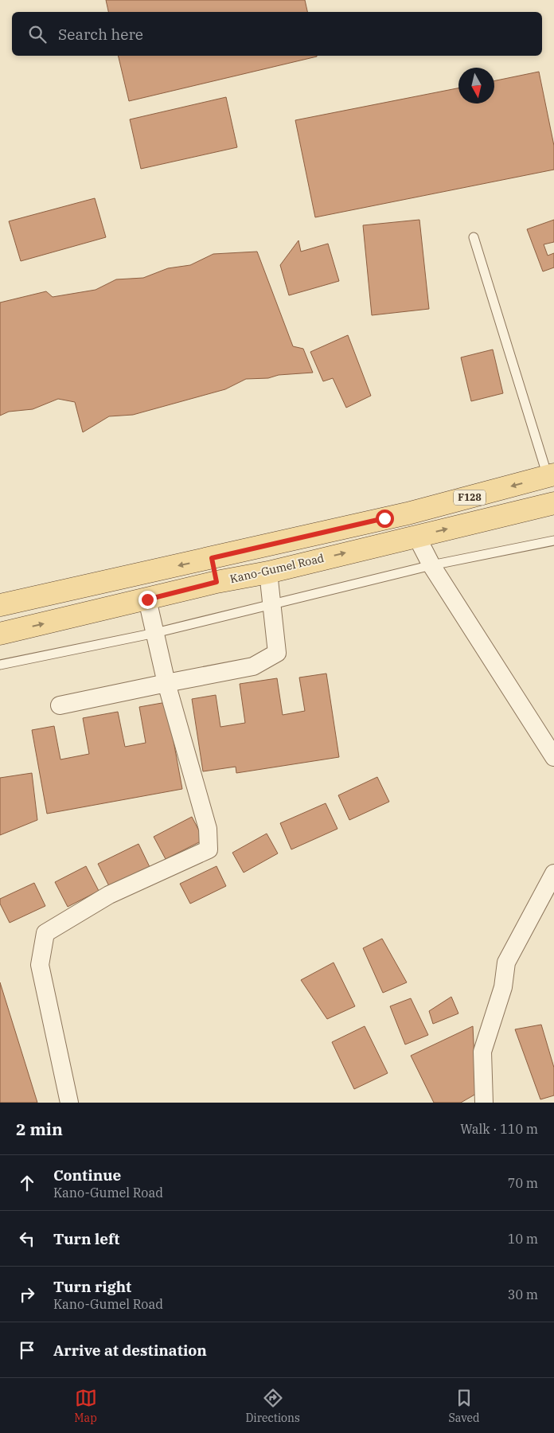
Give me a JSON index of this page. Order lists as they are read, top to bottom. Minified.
{"streets":{"main road":["F128","Kano-Gumel Road"]},"north":"bottom","page":{"search":"Search here","heading":["2 min","Walk · 110 m"],"list":[["Continue","Kano-Gumel Road","70 m"],["Turn left","10 m"],["Turn right","Kano-Gumel Road","30 m"],"Arrive at destination"],"nav":["Map","Directions","Saved"]}}
